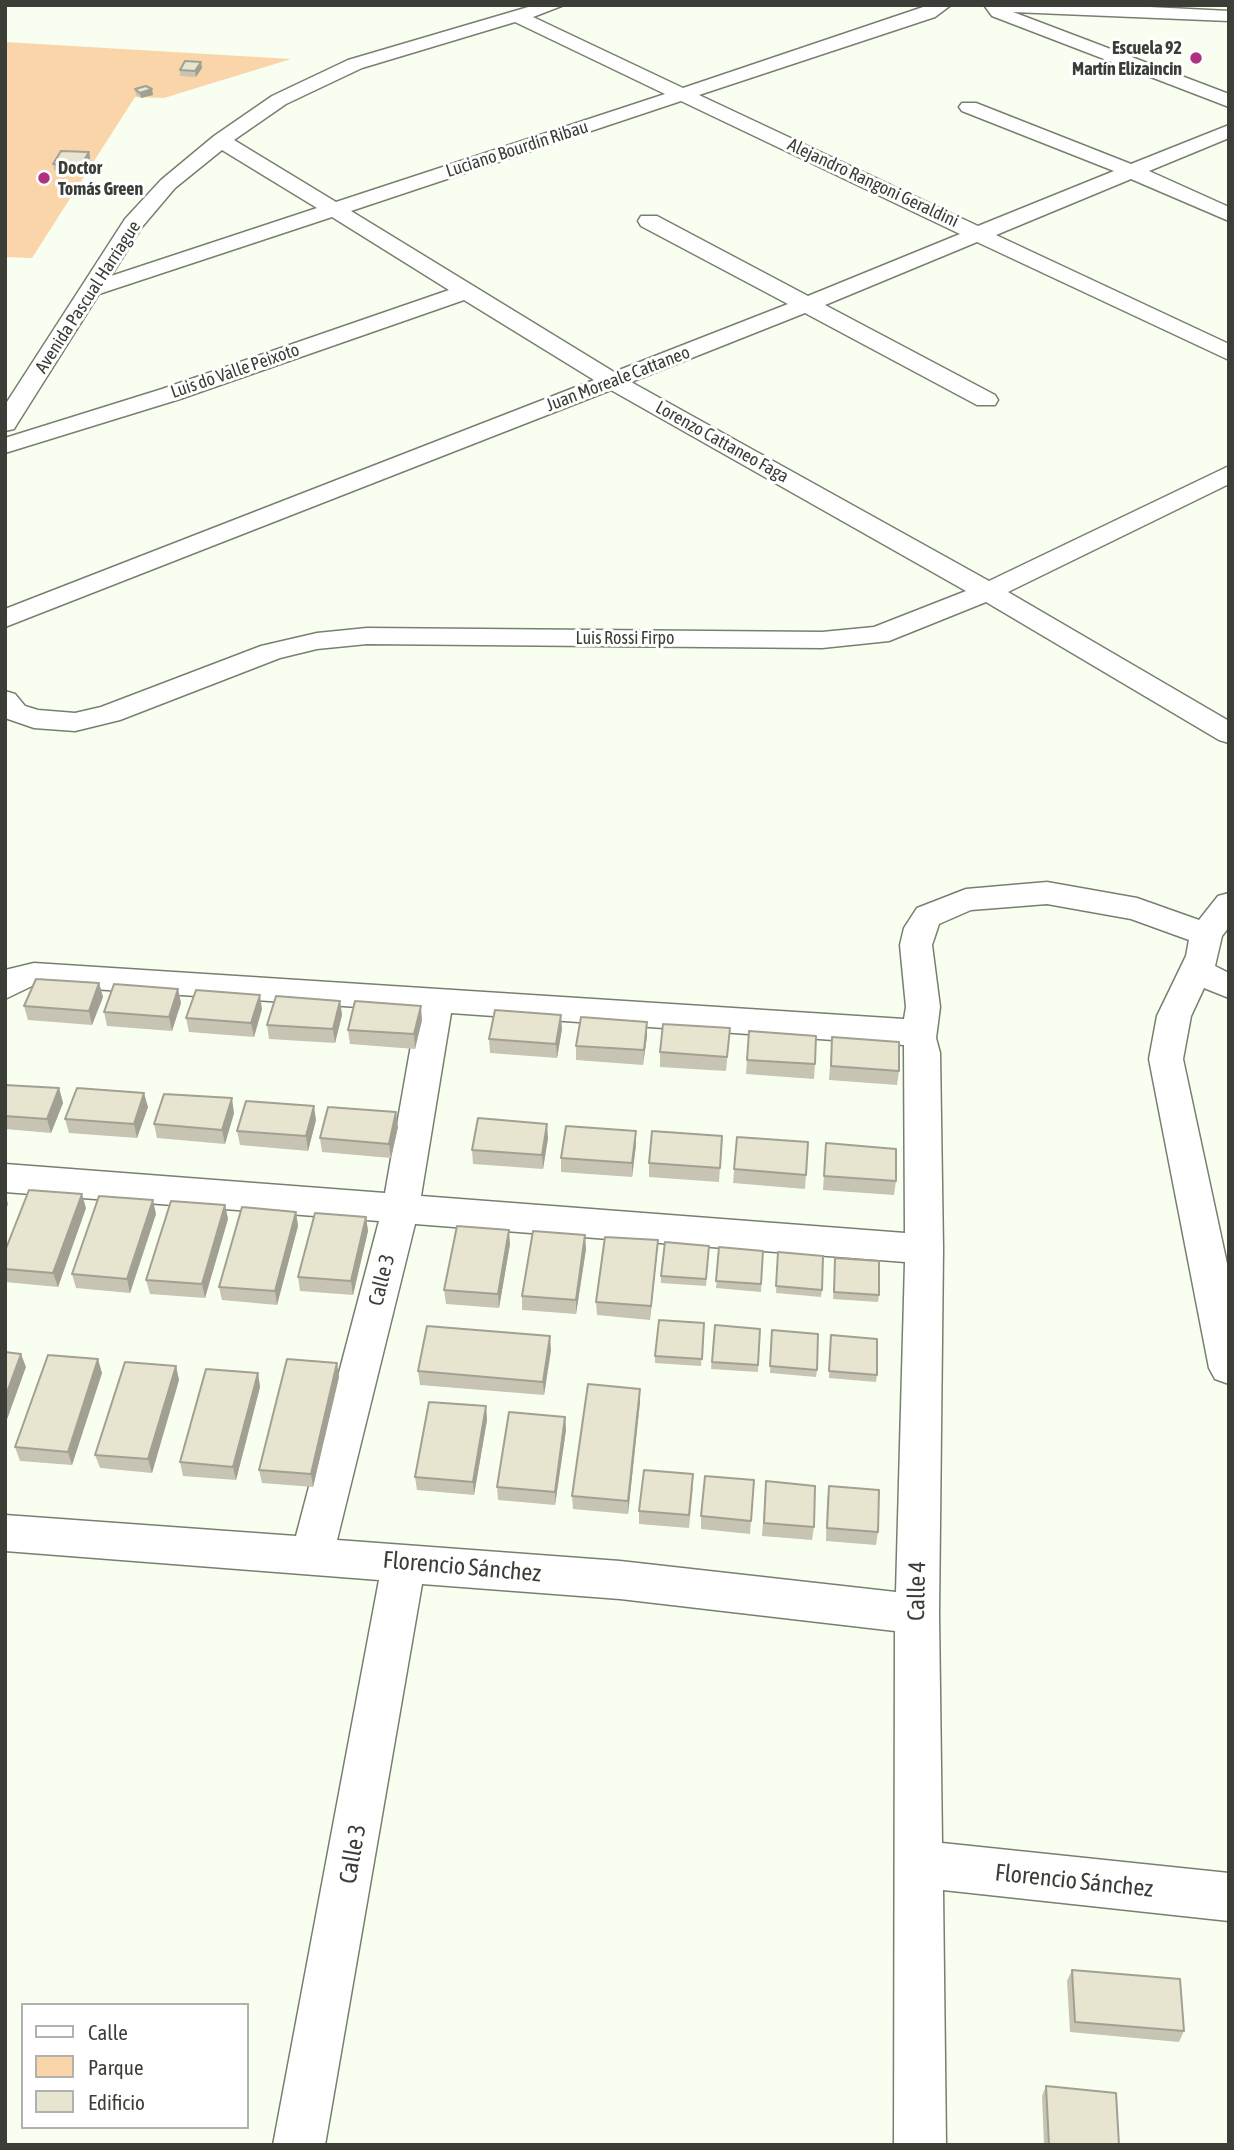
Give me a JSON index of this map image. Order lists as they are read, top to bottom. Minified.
{"streets":{"street":["Luciano Bourdin Ribau","Alejandro Rangoni Geraldini","Avenida Pascual Harriague","Luis do Valle Peixoto","Juan Moreale Cattaneo","Lorenzo Cattaneo Faga","Luis Rossi Firpo","Calle 3","Florencio Sánchez","Calle 4"]},"crossings":[["Luciano Bourdin Ribau","Alejandro Rangoni Geraldini"],["Luciano Bourdin Ribau","Avenida Pascual Harriague"],["Luciano Bourdin Ribau","Lorenzo Cattaneo Faga"],["Alejandro Rangoni Geraldini","Avenida Pascual Harriague"],["Alejandro Rangoni Geraldini","Juan Moreale Cattaneo"],["Avenida Pascual Harriague","Lorenzo Cattaneo Faga"],["Luis do Valle Peixoto","Lorenzo Cattaneo Faga"],["Juan Moreale Cattaneo","Lorenzo Cattaneo Faga"],["Lorenzo Cattaneo Faga","Luis Rossi Firpo"],["Calle 3","Florencio Sánchez"],["Florencio Sánchez","Calle 4"]],"places":["Escuela 92 Martín Elizaincin","Doctor Tomás Green"],"legend":["Calle","Parque","Edificio"]}
